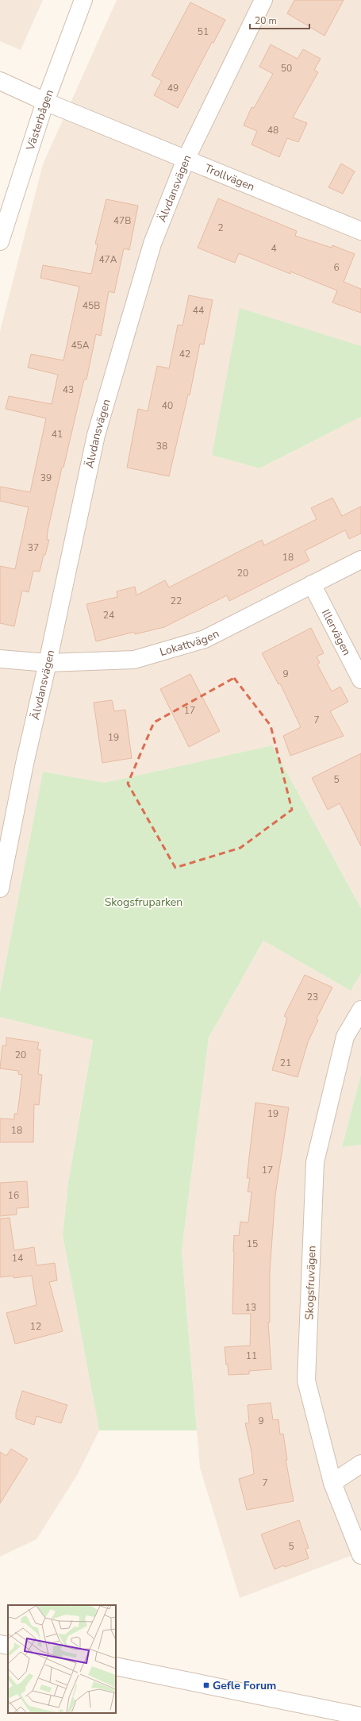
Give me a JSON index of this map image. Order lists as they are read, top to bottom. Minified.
{"streets":{"street":["Västerbågen","Trollvägen","Älvdansvägen","Illervägen","Lokattvägen","Skogsfruvägen"]},"crossings":[["Västerbågen","Trollvägen"],["Trollvägen","Älvdansvägen"],["Älvdansvägen","Lokattvägen"],["Illervägen","Lokattvägen"]],"parks":["Skogsfruparken"],"places":{"transit":["Gefle Forum"]},"house_numbers":["51","50","49","48","47B","2","4","47A","6","45B","44","45A","42","43","40","41","38","39","37","18","20","22","24","9","17","7","19","5","23","20","21","19","18","17","16","15","14","13","12","11","9","7","5"],"scale_bar":"20 m"}
